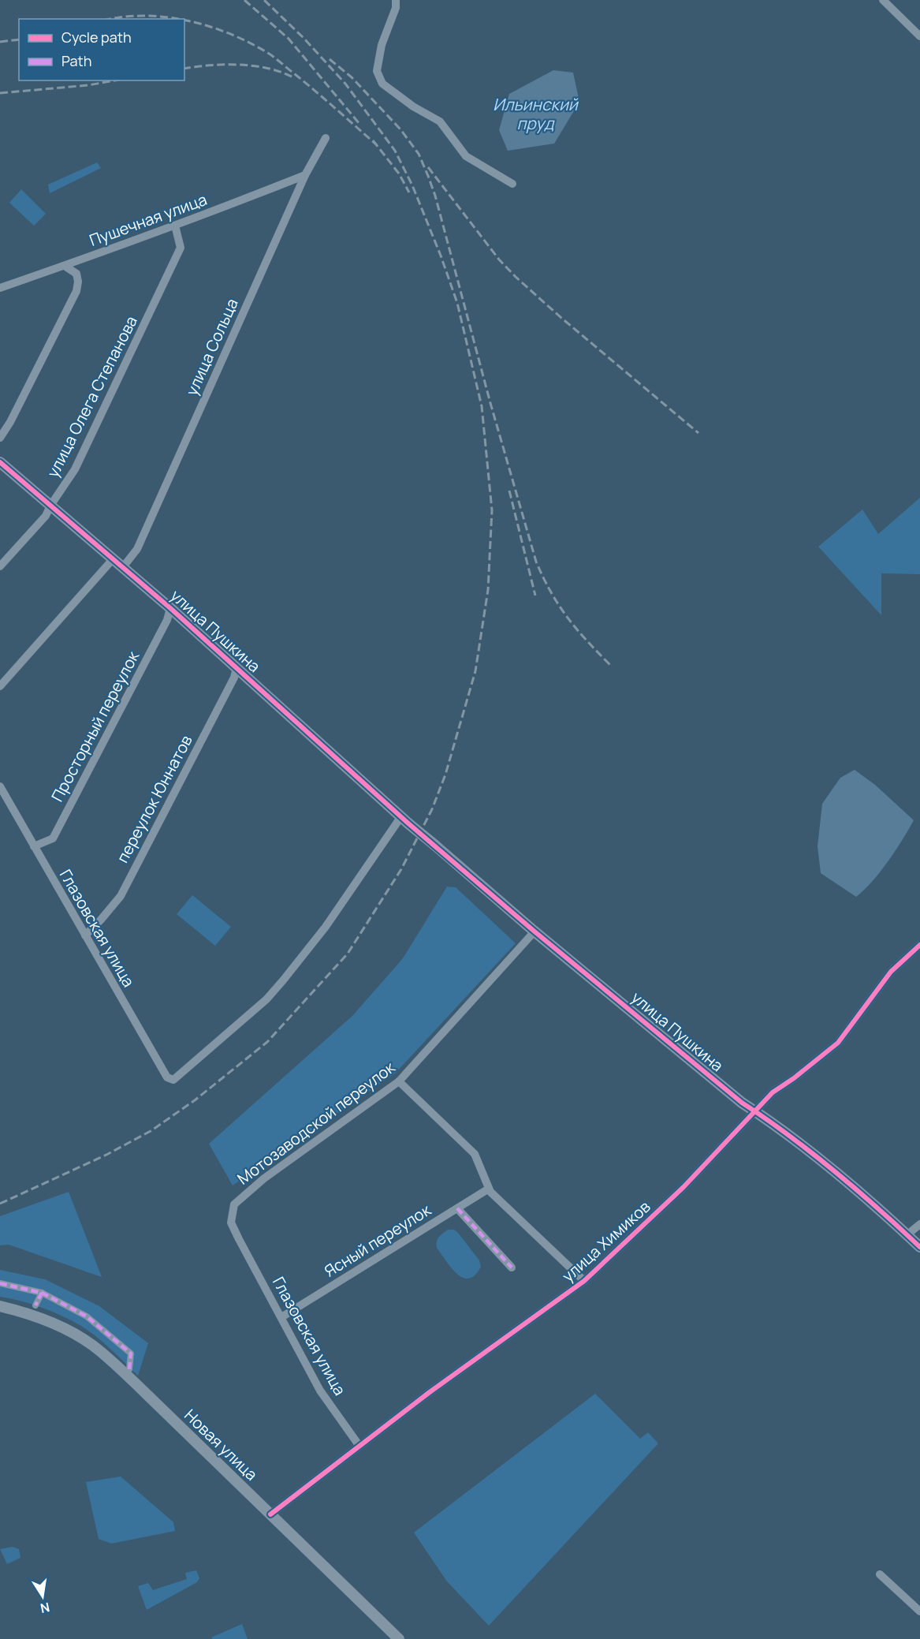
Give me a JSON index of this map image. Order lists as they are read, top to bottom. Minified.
{"streets":{"street":["Пушечная улица","улица Сольца","улица Олега Степанова","улица Пушкина","Просторный переулок","переулок Юннатов","Глазовская улица","Мотозаводской переулок","Ясный переулок","улица Химиков","Новая улица"]},"crossings":[["Пушечная улица","улица Сольца"],["Пушечная улица","улица Олега Степанова"],["улица Сольца","улица Пушкина"],["улица Олега Степанова","улица Пушкина"],["улица Пушкина","Просторный переулок"],["улица Пушкина","переулок Юннатов"],["улица Пушкина","Глазовская улица"],["улица Пушкина","Мотозаводской переулок"],["улица Пушкина","улица Химиков"],["Просторный переулок","Глазовская улица"],["переулок Юннатов","Глазовская улица"],["Глазовская улица","Мотозаводской переулок"],["Глазовская улица","Ясный переулок"],["Глазовская улица","улица Химиков"],["улица Химиков","Новая улица"]],"water":["Ильинский пруд"],"legend":["Cycle path","Path"],"north":"bottom"}
